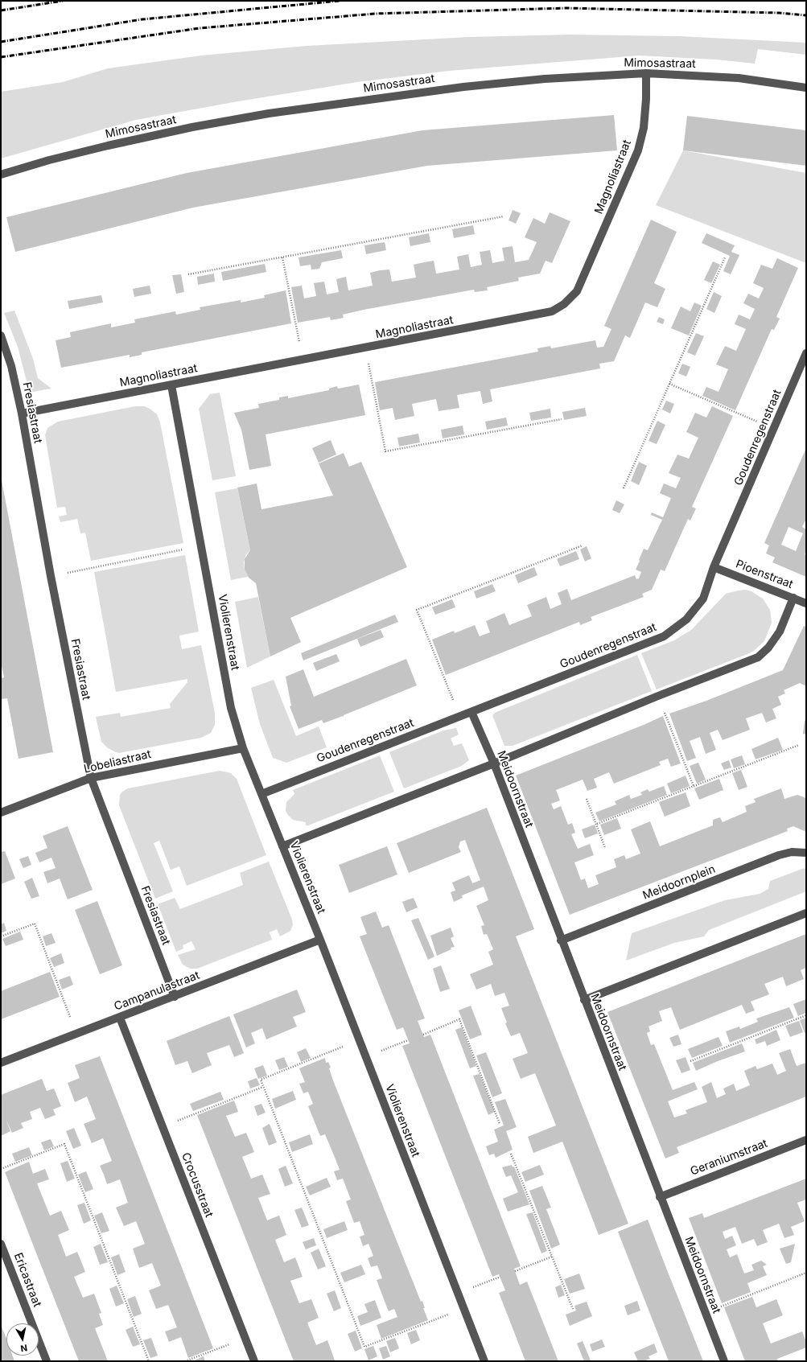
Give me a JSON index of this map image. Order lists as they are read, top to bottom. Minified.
{"streets":{"street":["Mimosastraat","Magnoliastraat","Fresiastraat","Goudenregenstraat","Pioenstraat","Violierenstraat","Lobeliastraat","Meidoornstraat","Meidoornplein","Campanulastraat","Geraniumstraat","Crocusstraat","Ericastraat"]},"crossings":[["Mimosastraat","Magnoliastraat"],["Magnoliastraat","Fresiastraat"],["Magnoliastraat","Violierenstraat"],["Fresiastraat","Lobeliastraat"],["Fresiastraat","Campanulastraat"],["Goudenregenstraat","Pioenstraat"],["Goudenregenstraat","Violierenstraat"],["Goudenregenstraat","Meidoornstraat"],["Violierenstraat","Lobeliastraat"],["Violierenstraat","Campanulastraat"],["Meidoornstraat","Meidoornplein"],["Meidoornstraat","Geraniumstraat"],["Campanulastraat","Crocusstraat"]],"north":"bottom"}
